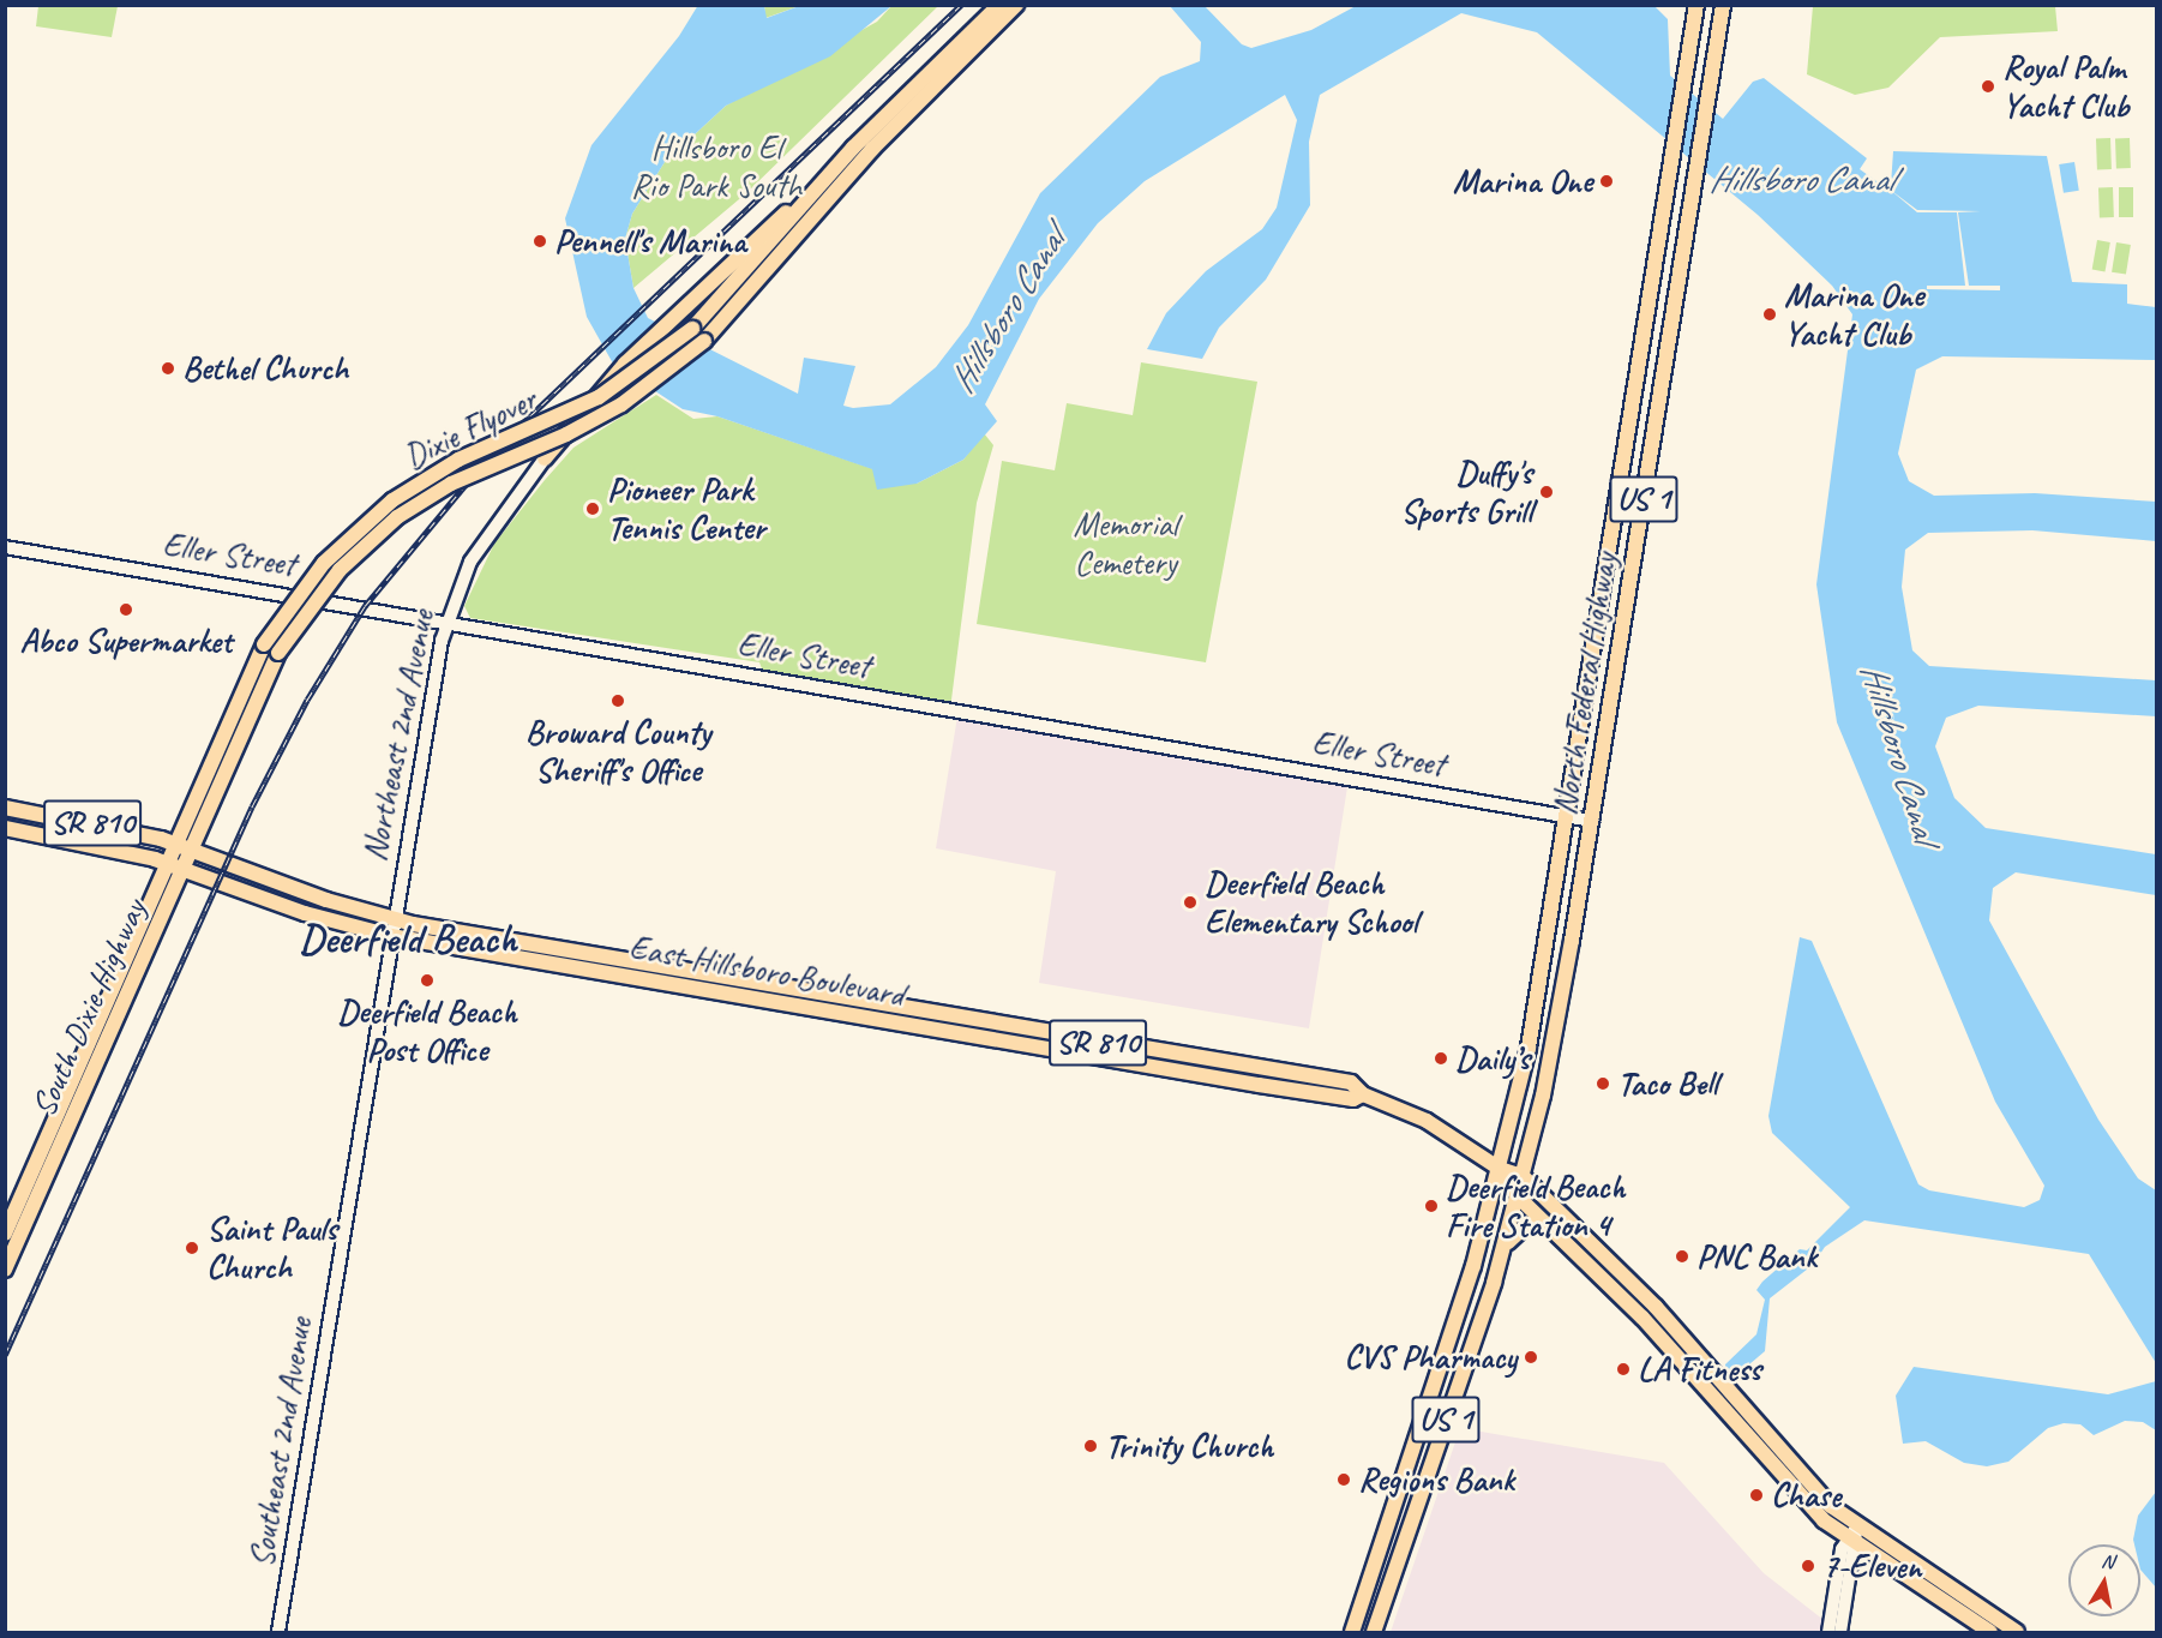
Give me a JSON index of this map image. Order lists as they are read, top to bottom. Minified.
{"streets":{"main road":["Dixie Flyover","US 1","North Federal Highway","SR 810","East Hillsboro Boulevard","South Dixie Highway"],"street":["Eller Street","Northeast 2nd Avenue","Southeast 2nd Avenue"]},"crossings":[["Dixie Flyover","SR 810"],["Dixie Flyover","East Hillsboro Boulevard"],["Dixie Flyover","South Dixie Highway"],["US 1","North Federal Highway"],["US 1","East Hillsboro Boulevard"],["Eller Street","North Federal Highway"],["Eller Street","Northeast 2nd Avenue"],["North Federal Highway","East Hillsboro Boulevard"],["Northeast 2nd Avenue","East Hillsboro Boulevard"],["Northeast 2nd Avenue","Southeast 2nd Avenue"],["SR 810","East Hillsboro Boulevard"],["SR 810","South Dixie Highway"],["East Hillsboro Boulevard","South Dixie Highway"],["East Hillsboro Boulevard","Southeast 2nd Avenue"]],"districts":["Deerfield Beach"],"water":["Hillsboro Canal"],"parks":["Hillsboro El Rio Park South","Memorial Cemetery"],"places":["Royal Palm Yacht Club","Marina One","Pennell's Marina","Marina One Yacht Club","Bethel Church","Duffy's Sports Grill","Pioneer Park Tennis Center","Abco Supermarket","Broward County Sheriff's Office","Deerfield Beach Elementary School","Deerfield Beach Post Office","Daily’s","Taco Bell","Deerfield Beach Fire Station 4","Saint Pauls Church","PNC Bank","CVS Pharmacy","LA Fitness","Trinity Church","Regions Bank","Chase","7-Eleven"],"north":"top"}
